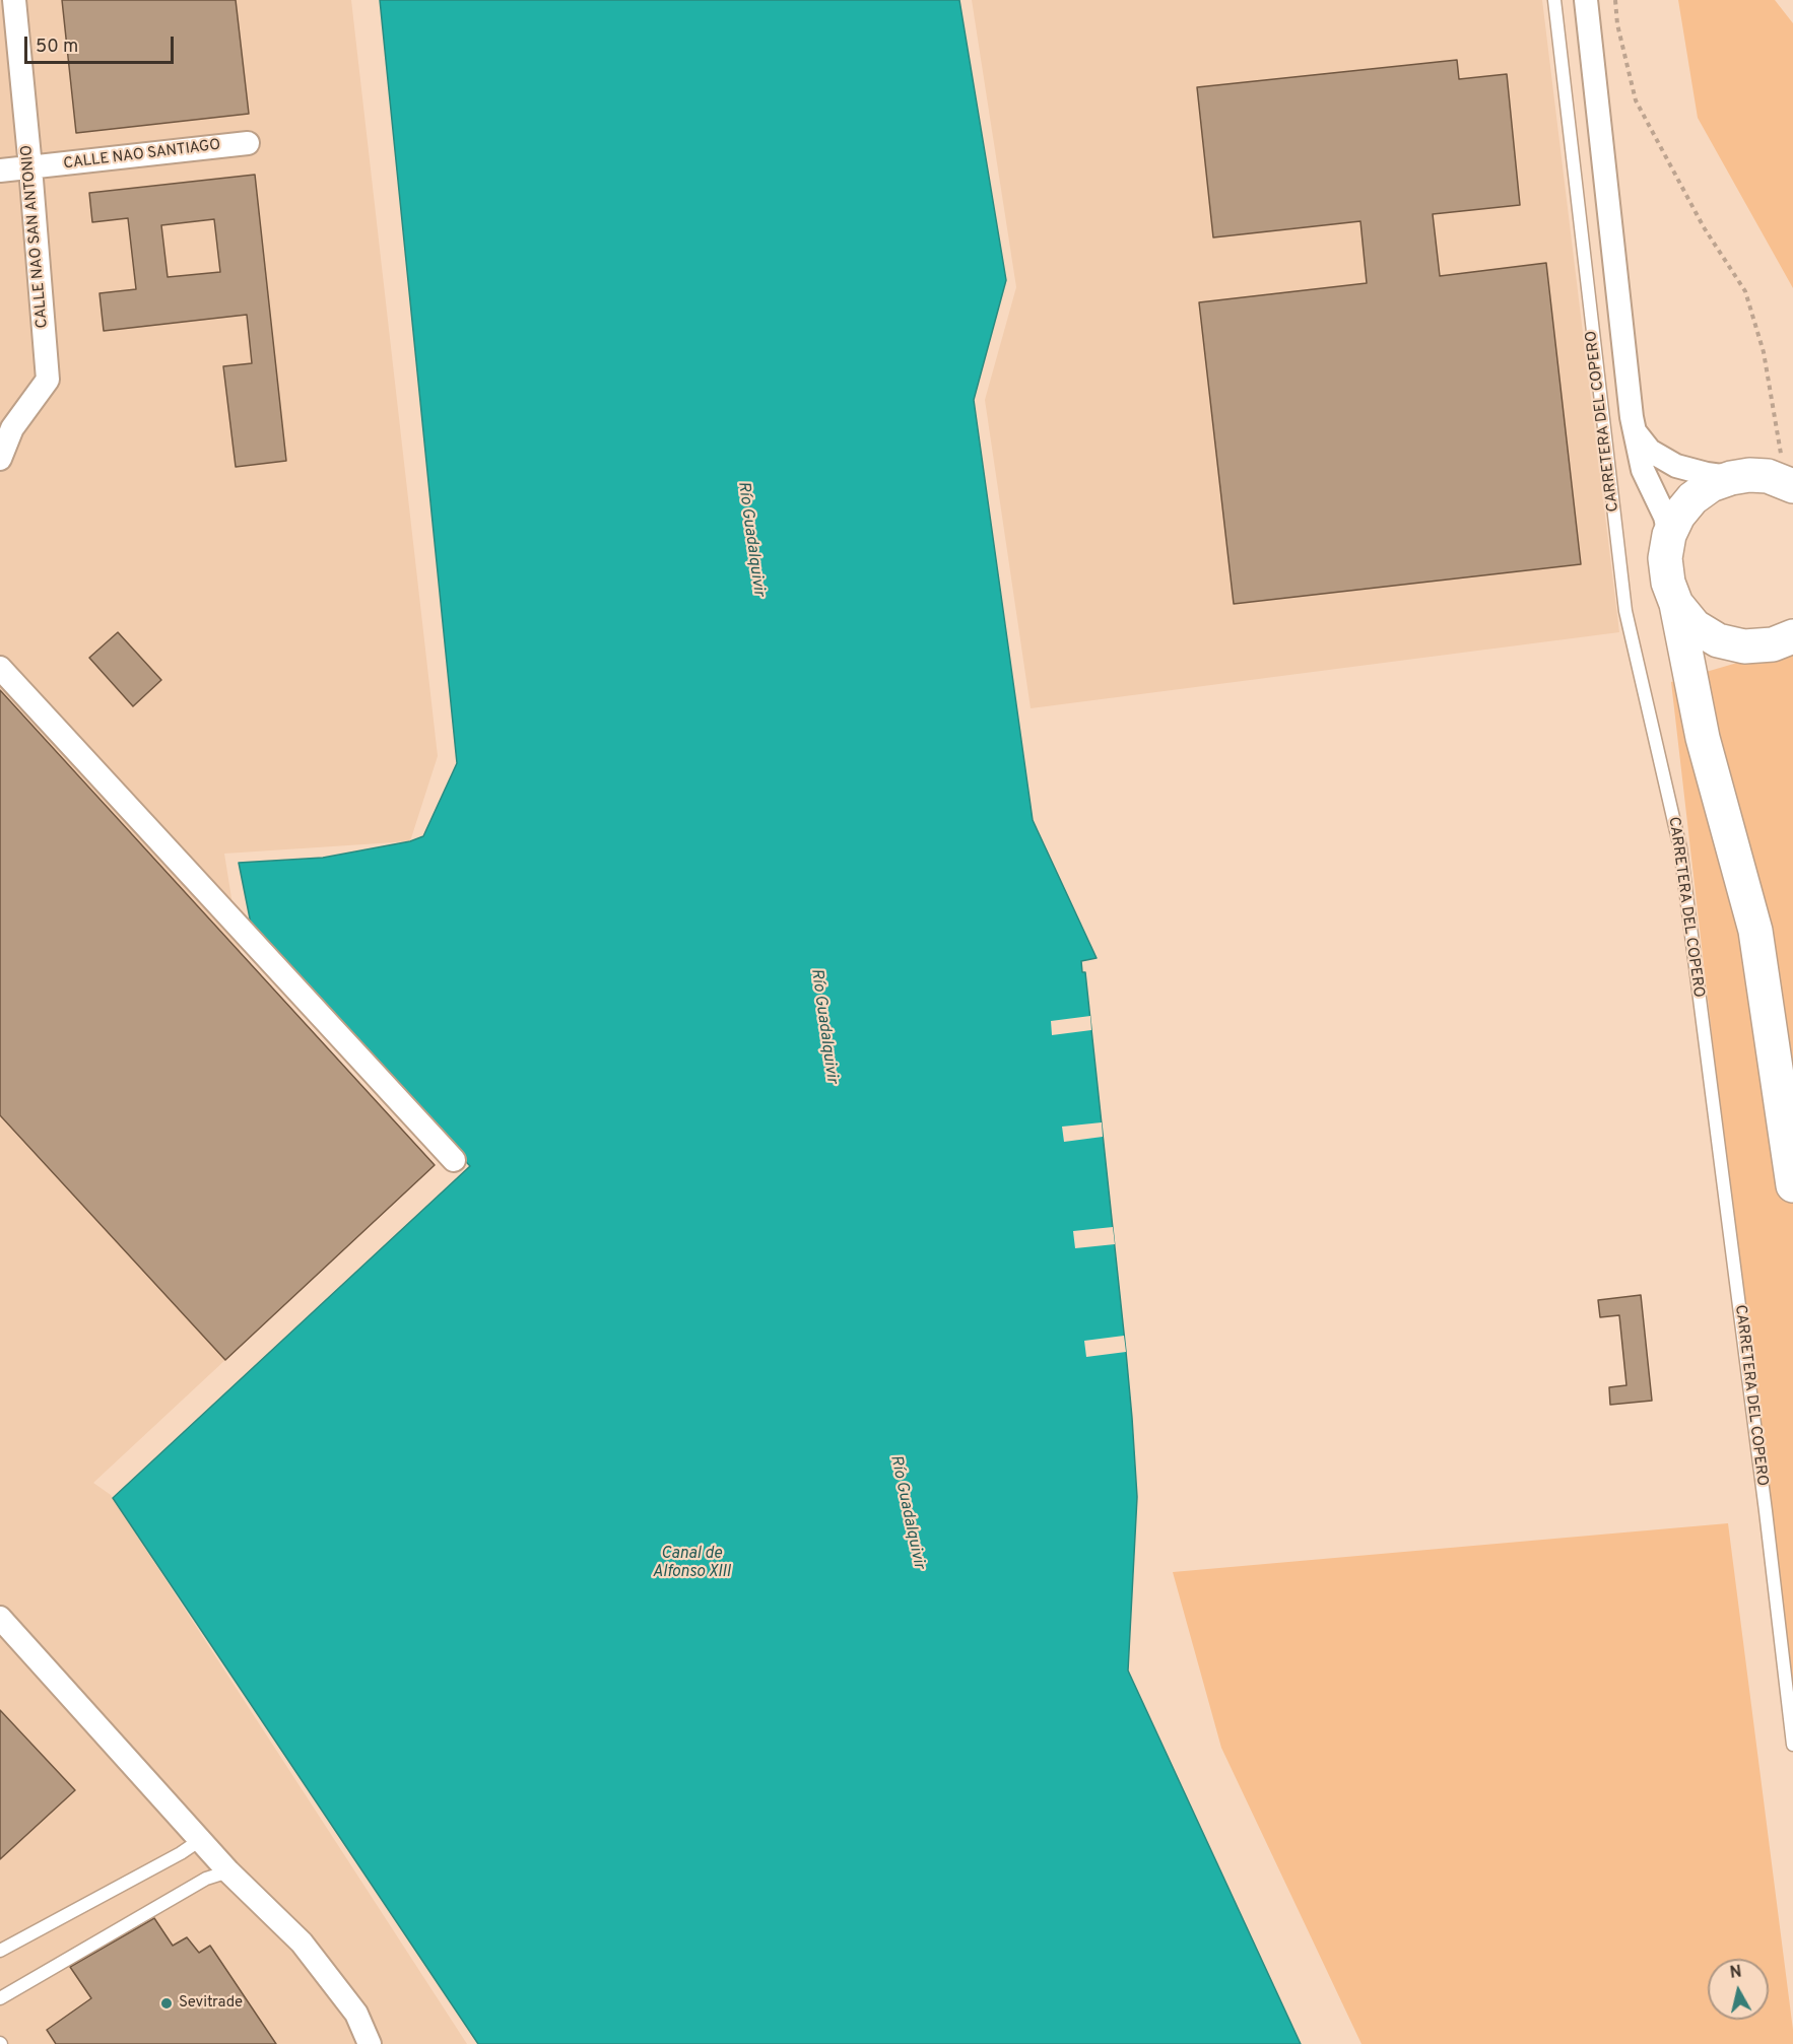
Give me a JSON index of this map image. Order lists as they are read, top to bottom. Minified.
{"streets":{"street":["CALLE NAO SANTIAGO","CALLE NAO SAN ANTONIO"],"lane":["CARRETERA DEL COPERO"]},"crossings":[["CALLE NAO SANTIAGO","CALLE NAO SAN ANTONIO"]],"water":["Río Guadalquivir","Canal de Alfonso XIII"],"places":["Sevitrade"],"scale_bar":"50 m","north":"top"}
